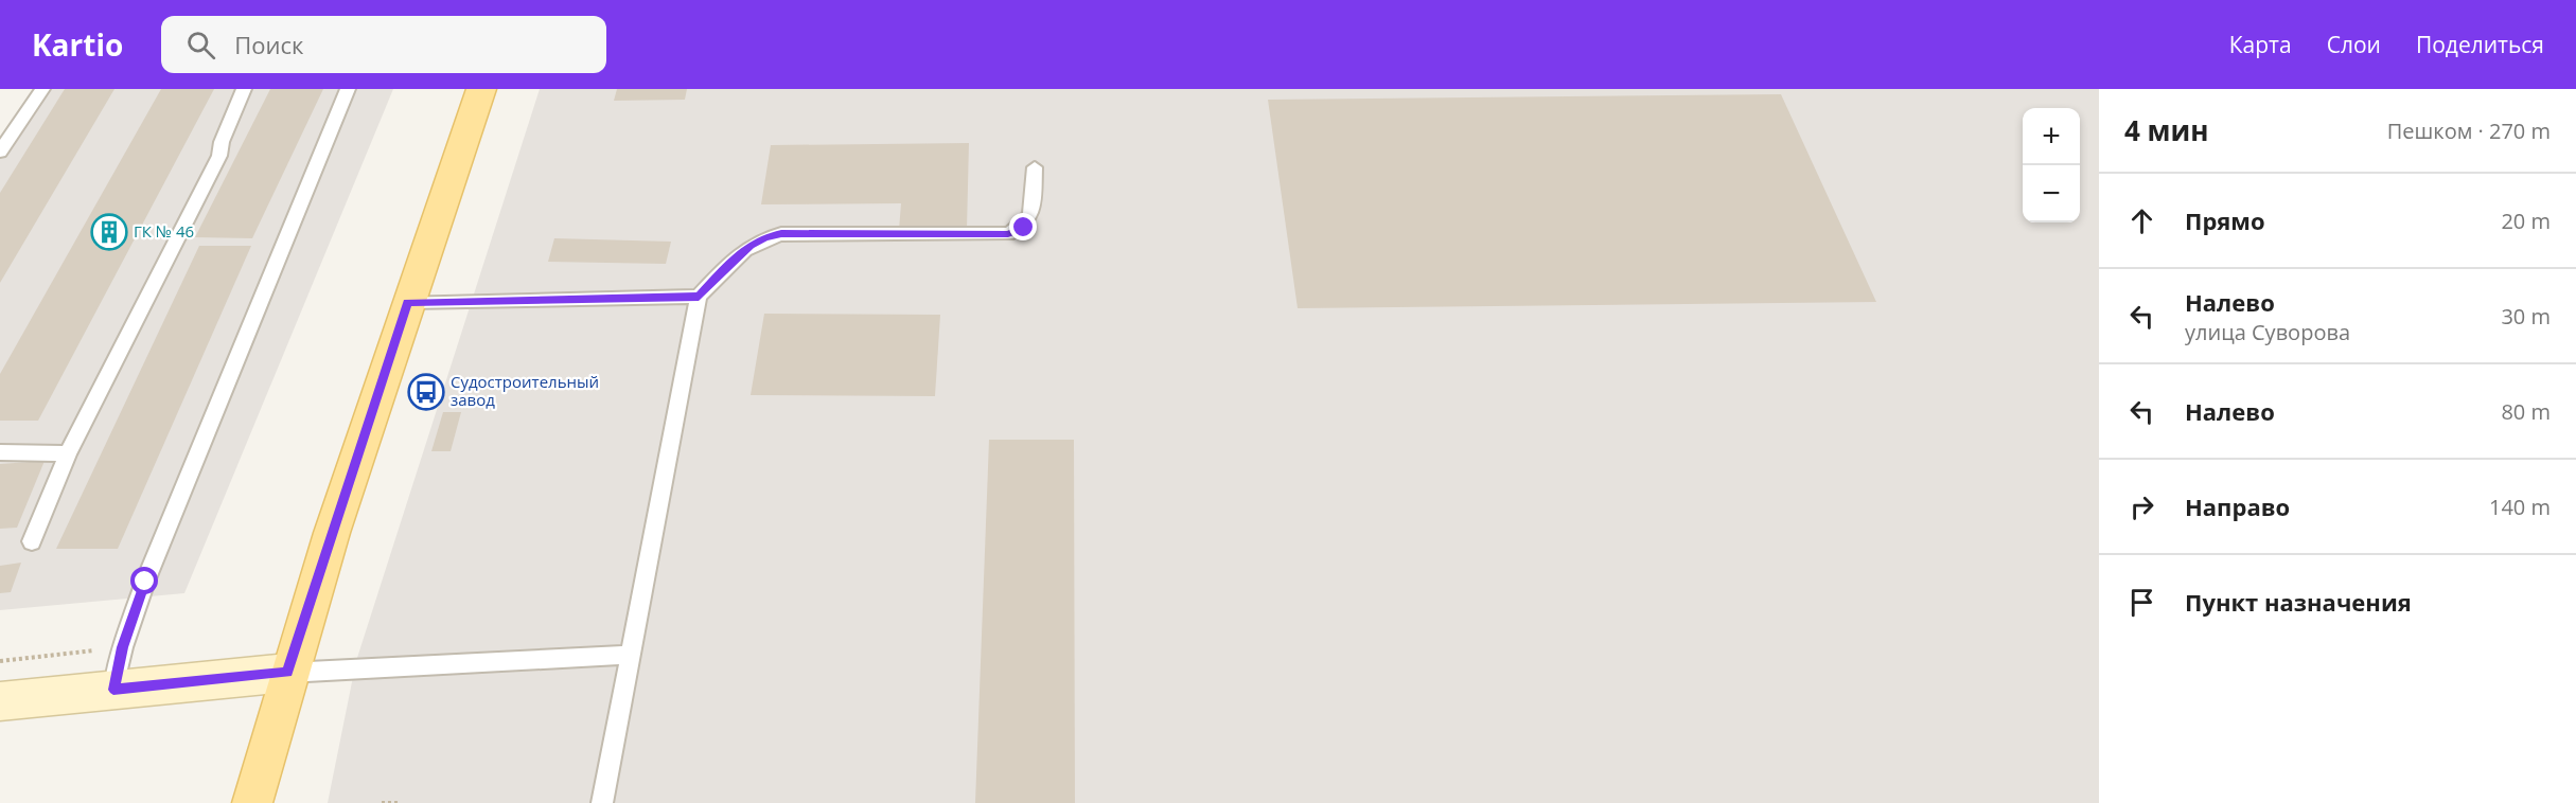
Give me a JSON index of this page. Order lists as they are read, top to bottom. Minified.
{"places":{"building":["ГК № 46"],"bus stop":["Судостроительный завод"]},"page":{"header":"Kartio","search":"Поиск","nav":["Карта","Слои","Поделиться"],"heading":["4 мин","Пешком · 270 m"],"map_buttons":["+","−"],"list":[["Прямо","20 m"],["Налево","улица Суворова","30 m"],["Налево","80 m"],["Направо","140 m"],"Пункт назначения"]}}
